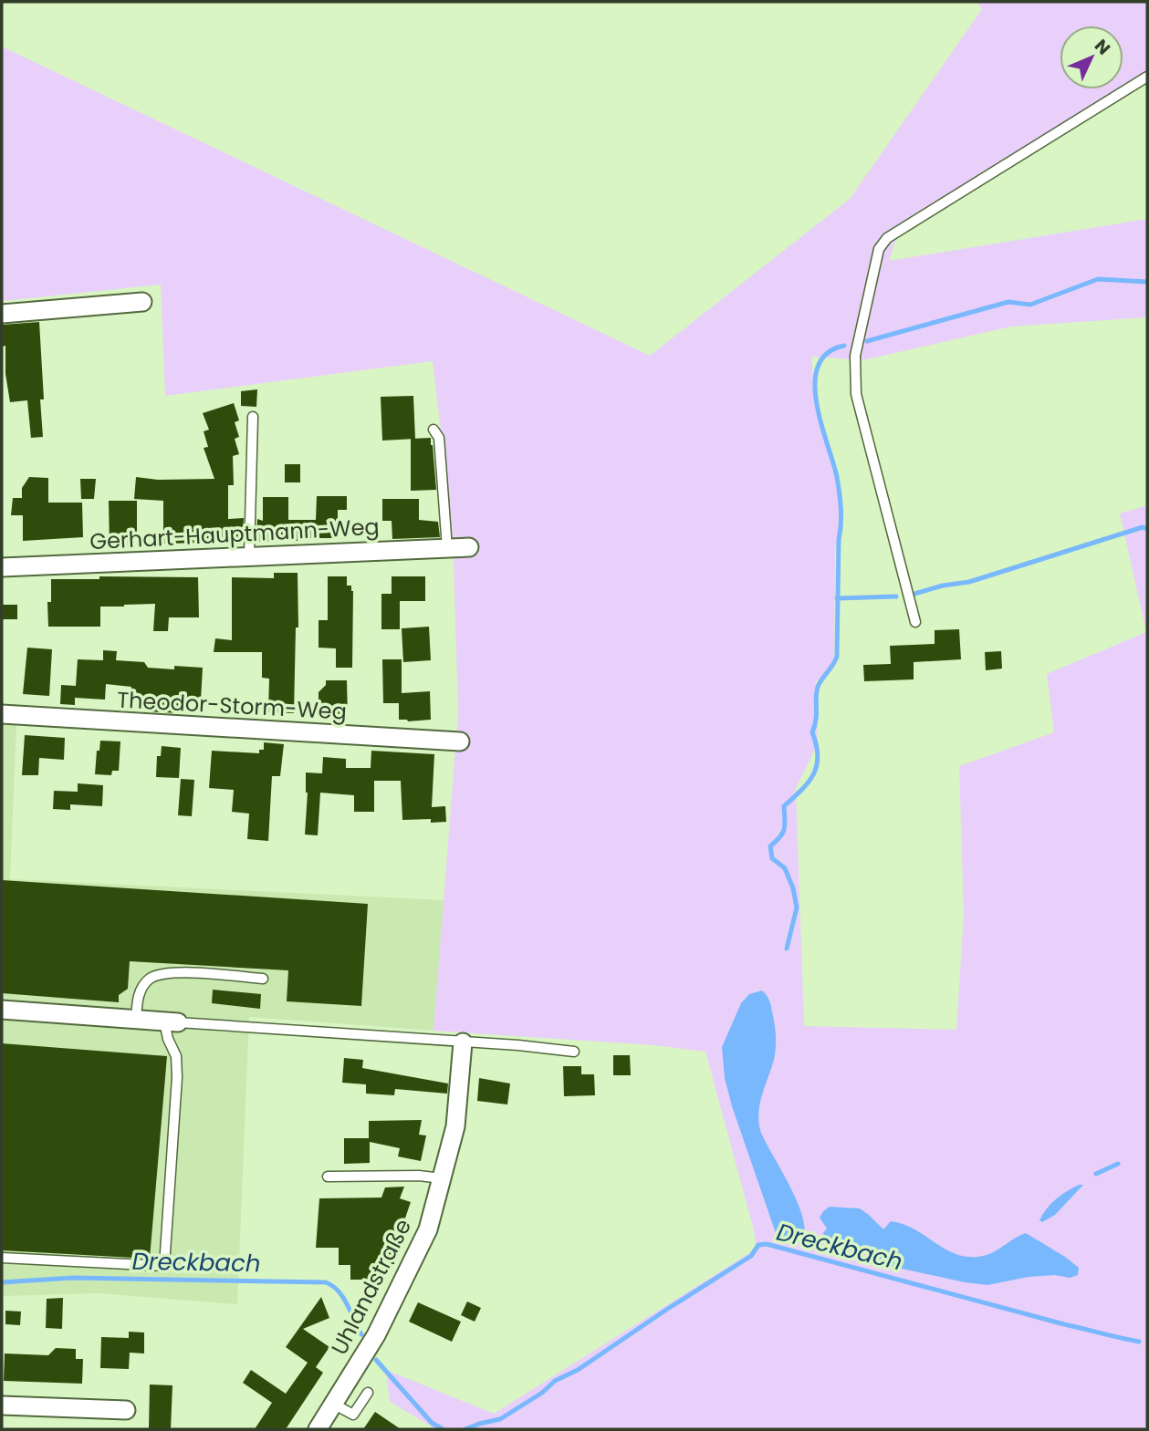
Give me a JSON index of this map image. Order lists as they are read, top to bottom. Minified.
{"streets":{"street":["Gerhart-Hauptmann-Weg","Theodor-Storm-Weg","Uhlandstraße"]},"water":["Dreckbach"],"north":"top right"}
